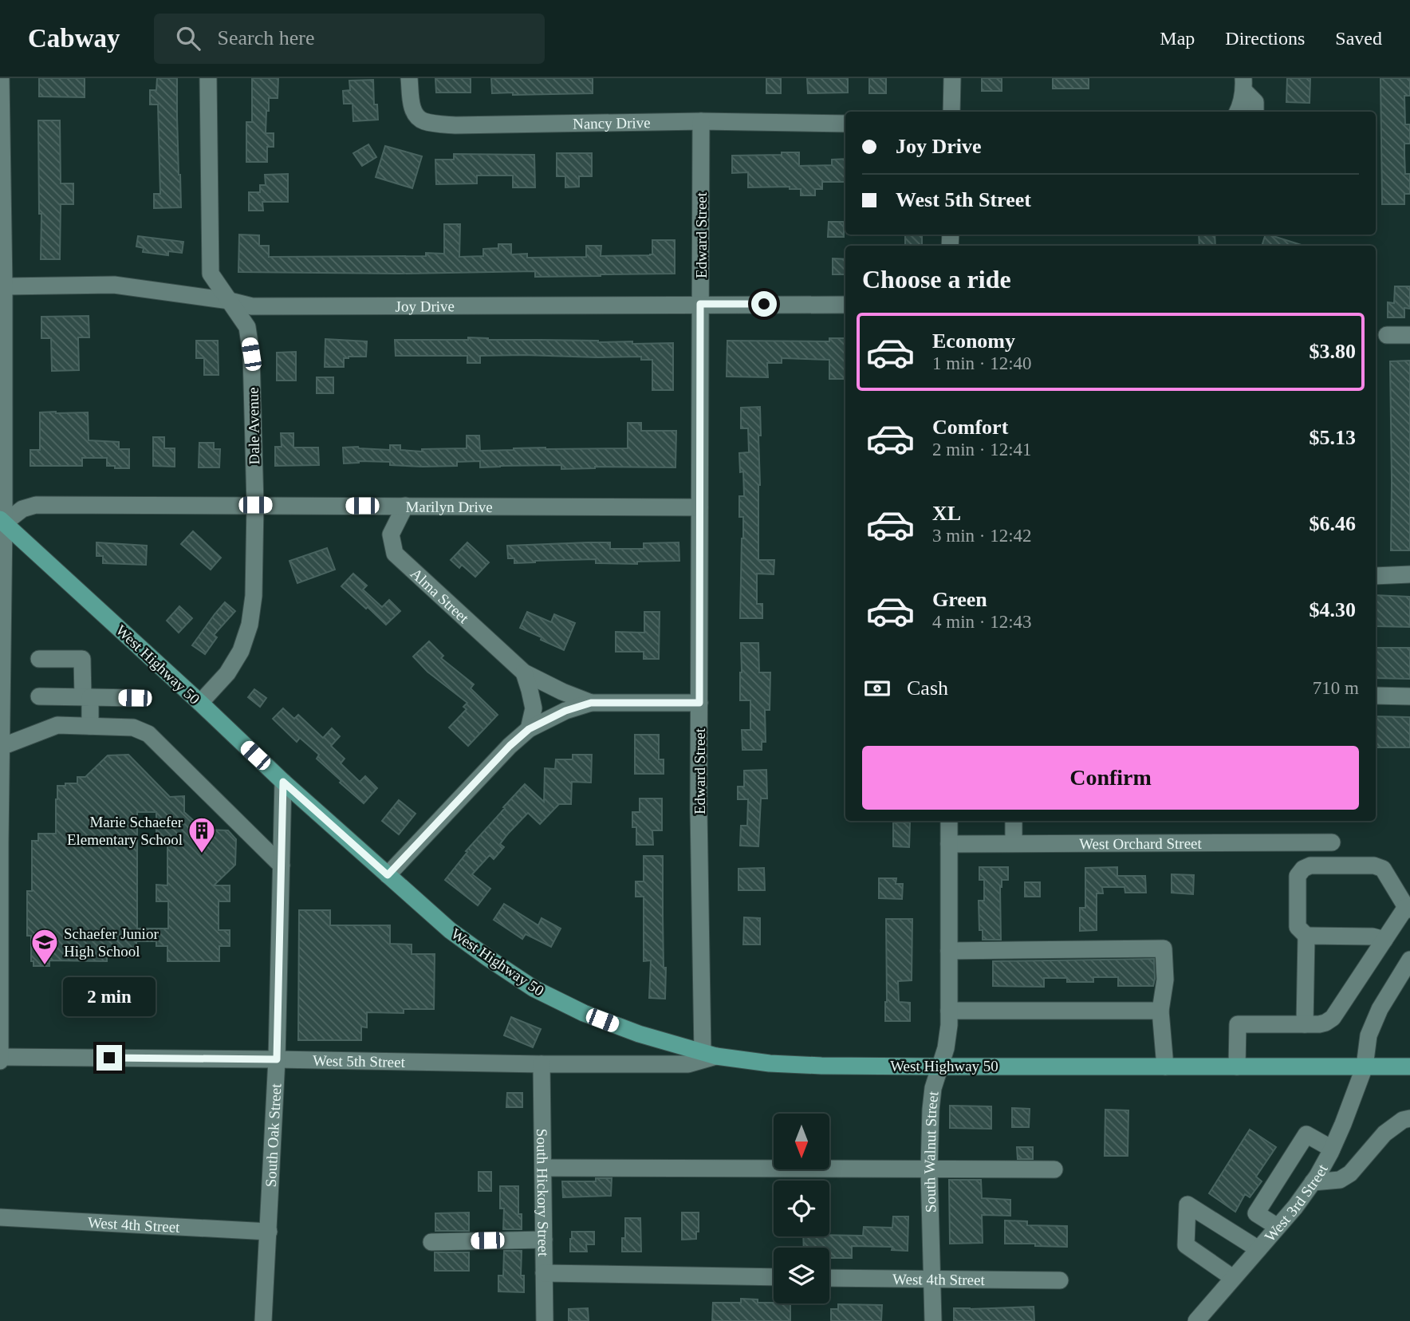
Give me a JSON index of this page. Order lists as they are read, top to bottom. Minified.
{"streets":{"main road":["West Highway 50"],"street":["Nancy Drive","Edward Street","Joy Drive","Dale Avenue","Marilyn Drive","Alma Street","West Orchard Street","West 5th Street","South Oak Street","South Walnut Street","South Hickory Street","West 3rd Street","West 4th Street"]},"crossings":[["Nancy Drive","Edward Street"],["Edward Street","Joy Drive"],["Edward Street","Marilyn Drive"],["Edward Street","West Highway 50"],["Edward Street","West 5th Street"],["Joy Drive","Dale Avenue"],["Dale Avenue","Marilyn Drive"],["Dale Avenue","West Highway 50"],["Marilyn Drive","Alma Street"],["Marilyn Drive","West Highway 50"],["West Highway 50","West 5th Street"],["West Highway 50","South Oak Street"],["West Highway 50","South Walnut Street"],["West Highway 50","West 3rd Street"],["West Orchard Street","South Walnut Street"],["West 5th Street","South Oak Street"],["West 5th Street","South Hickory Street"],["South Oak Street","West 4th Street"],["South Walnut Street","West 4th Street"]],"places":{"building":["Marie Schaefer Elementary School"],"school or university":["Schaefer Junior High School"]},"north":"bottom","page":{"header":"Cabway","search":"Search here","nav":["Map","Directions","Saved"],"banner":["Joy Drive","West 5th Street"],"heading":"Choose a ride","list":[{"name":"Economy","note":"1 min · 12:40","value":"$3.80"},{"name":"Comfort","note":"2 min · 12:41","value":"$5.13"},{"name":"XL","note":"3 min · 12:42","value":"$6.46"},{"name":"Green","note":"4 min · 12:43","value":"$4.30"}],"pay":["Cash","710 m"],"buttons":"Confirm","bubble":"2 min"}}
